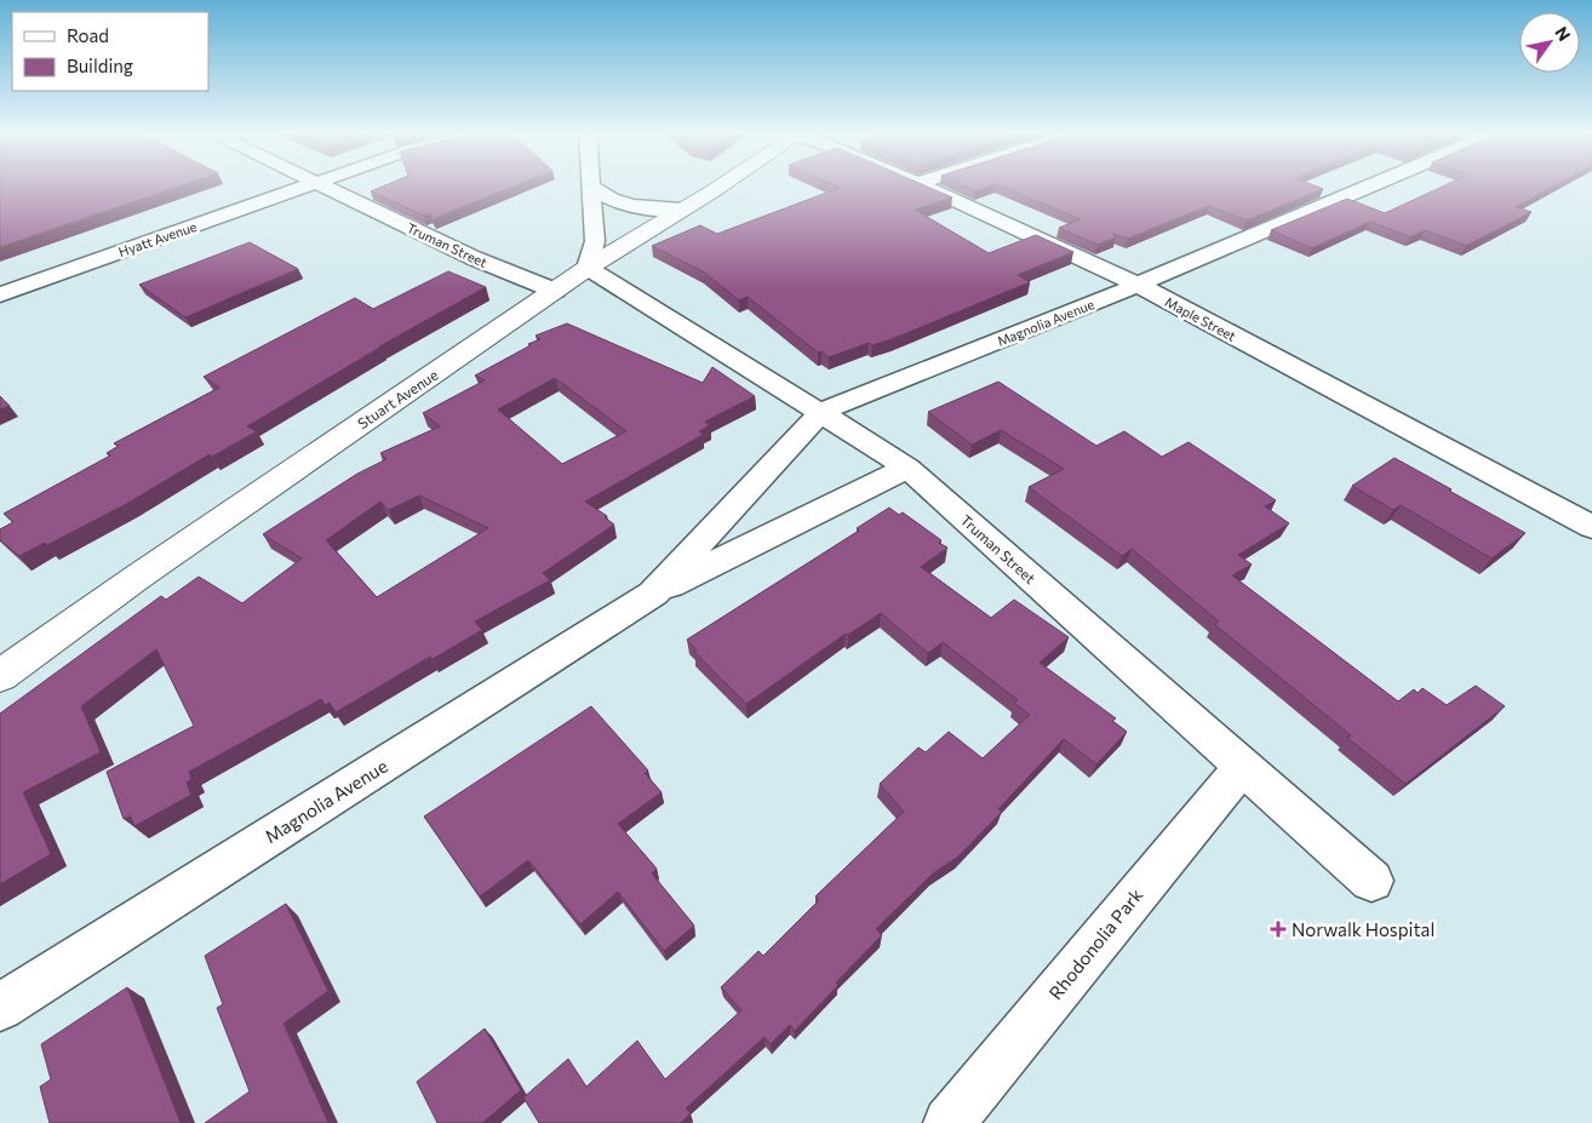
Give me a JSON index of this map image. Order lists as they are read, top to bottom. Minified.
{"streets":{"street":["Hyatt Avenue","Truman Street","Maple Street","Magnolia Avenue","Stuart Avenue","Rhodonolia Park"]},"crossings":[["Truman Street","Magnolia Avenue"],["Truman Street","Stuart Avenue"],["Truman Street","Rhodonolia Park"],["Maple Street","Magnolia Avenue"]],"places":{"health":["Norwalk Hospital"]},"legend":["Road","Building"],"north":"top right"}
